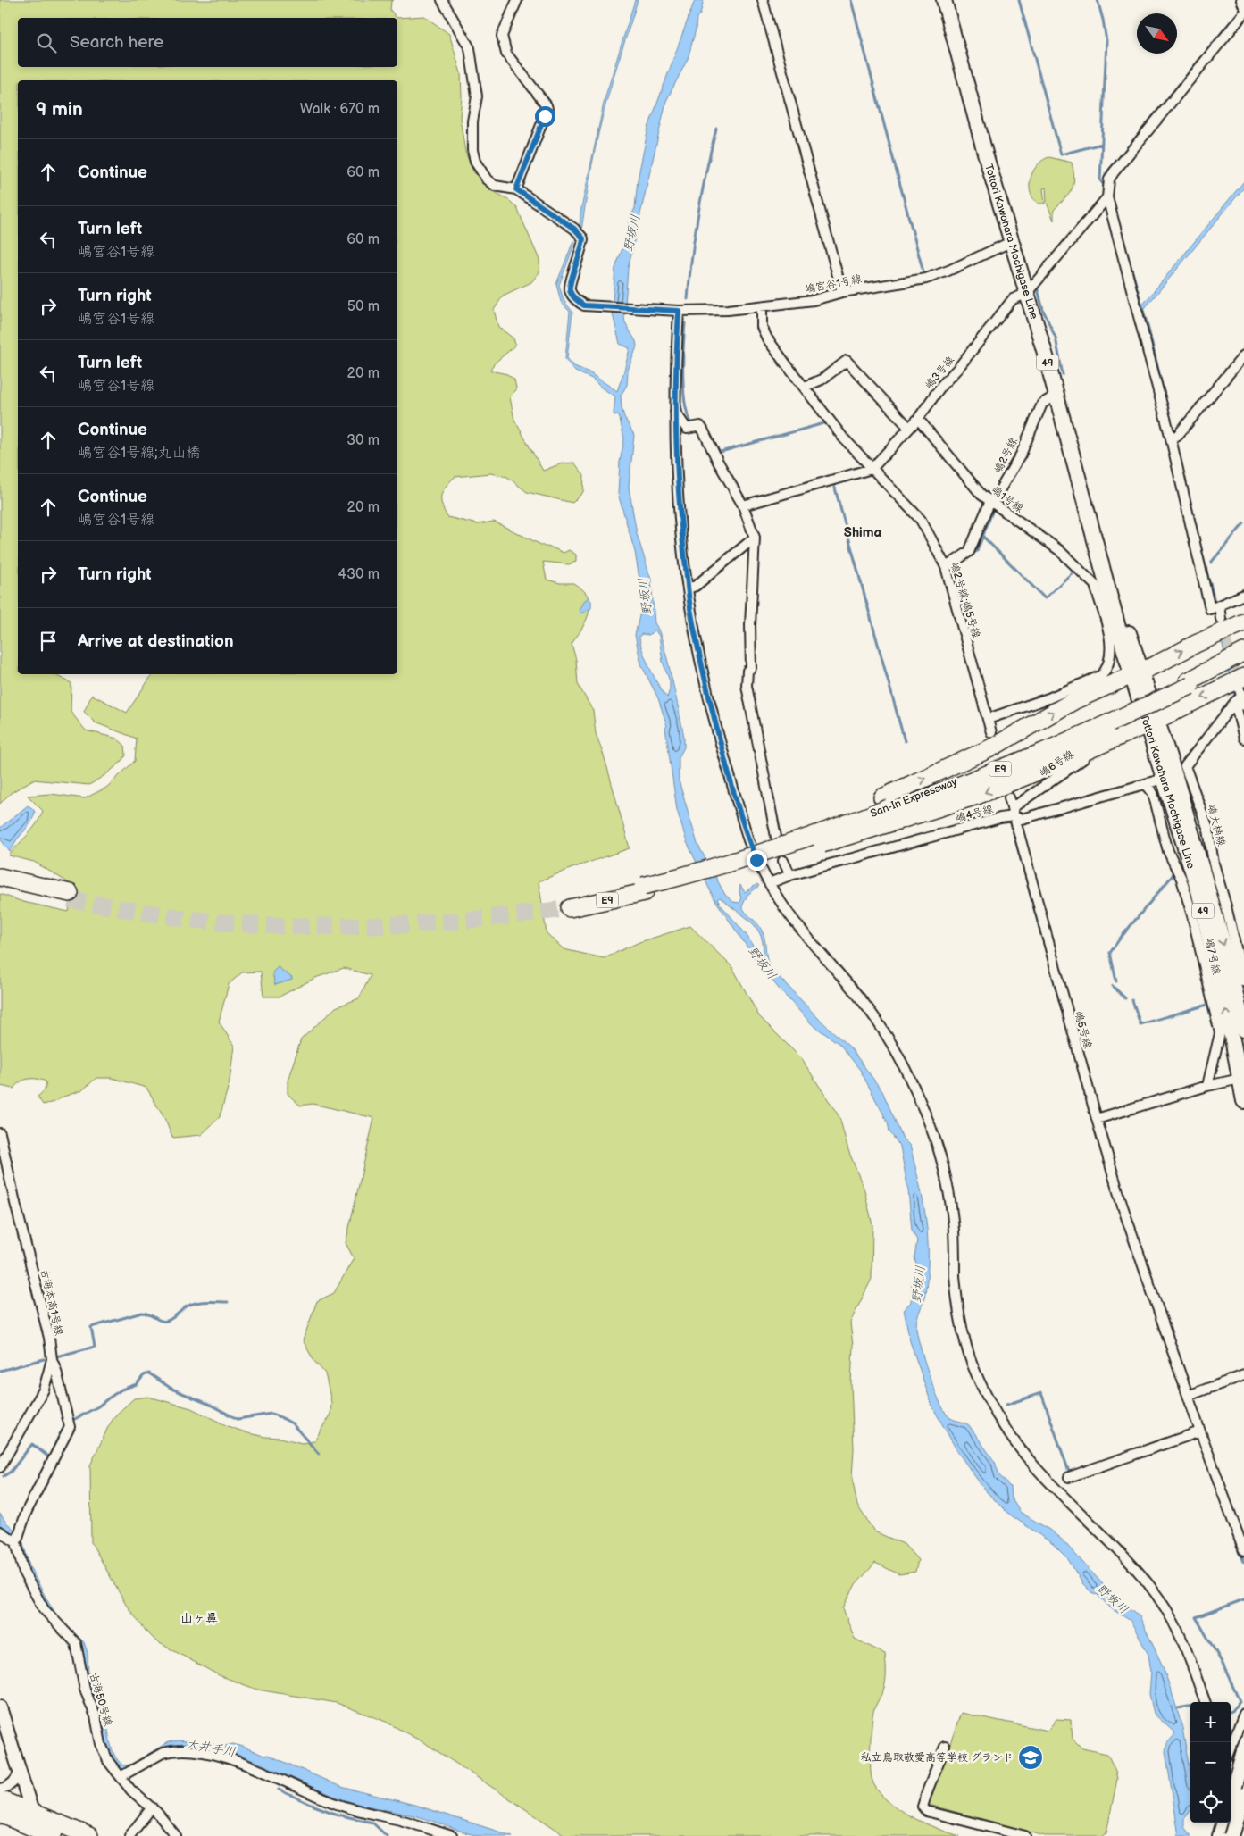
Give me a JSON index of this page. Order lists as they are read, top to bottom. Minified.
{"streets":{"highway":["E9","San-In Expressway"],"main road":["Tottori Kawahara Mochigase Line","49"],"street":["嶋宮谷1号線","嶋3号線","嶋2号線","嶋1号線","嶋2号線;嶋5号線","嶋6号線","嶋4号線","嶋大桷線","嶋7号線","嶋5号線","古海本高1号線","古海50号線"]},"crossings":[["Tottori Kawahara Mochigase Line","嶋宮谷1号線"],["Tottori Kawahara Mochigase Line","嶋3号線"],["Tottori Kawahara Mochigase Line","嶋2号線"],["Tottori Kawahara Mochigase Line","嶋1号線"],["Tottori Kawahara Mochigase Line","嶋4号線"],["Tottori Kawahara Mochigase Line","嶋大桷線"],["嶋宮谷1号線","嶋2号線;嶋5号線"],["嶋3号線","嶋1号線"],["嶋3号線","嶋2号線;嶋5号線"],["嶋2号線","嶋1号線"],["嶋2号線","嶋2号線;嶋5号線"],["嶋6号線","San-In Expressway"],["嶋6号線","嶋4号線"],["嶋6号線","嶋5号線"],["嶋4号線","嶋大桷線"],["嶋4号線","嶋7号線"],["嶋4号線","嶋5号線"]],"districts":["Shima","山ヶ鼻"],"water":["野坂川","大井手川"],"places":{"school or university":["私立鳥取敬愛高等学校 グランド"]},"north":"bottom right","page":{"search":"Search here","heading":["9 min","Walk · 670 m"],"list":[["Continue","60 m"],["Turn left","嶋宮谷1号線","60 m"],["Turn right","嶋宮谷1号線","50 m"],["Turn left","嶋宮谷1号線","20 m"],["Continue","嶋宮谷1号線;丸山橋","30 m"],["Continue","嶋宮谷1号線","20 m"],["Turn right","430 m"],"Arrive at destination"],"map_buttons":["+","−"]}}
